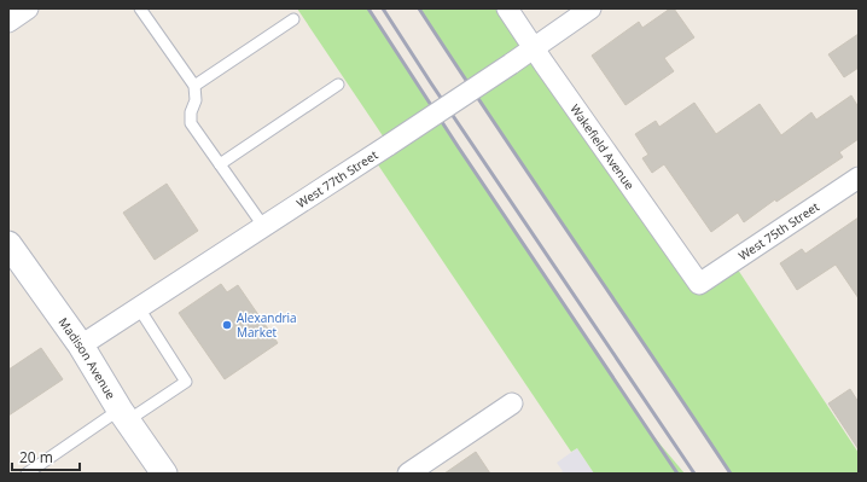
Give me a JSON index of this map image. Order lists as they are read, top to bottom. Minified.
{"streets":{"street":["Wakefield Avenue","West 77th Street","West 75th Street","Madison Avenue"]},"crossings":[["Wakefield Avenue","West 77th Street"],["Wakefield Avenue","West 75th Street"],["West 77th Street","Madison Avenue"]],"places":["Alexandria Market"],"scale_bar":"20 m"}
